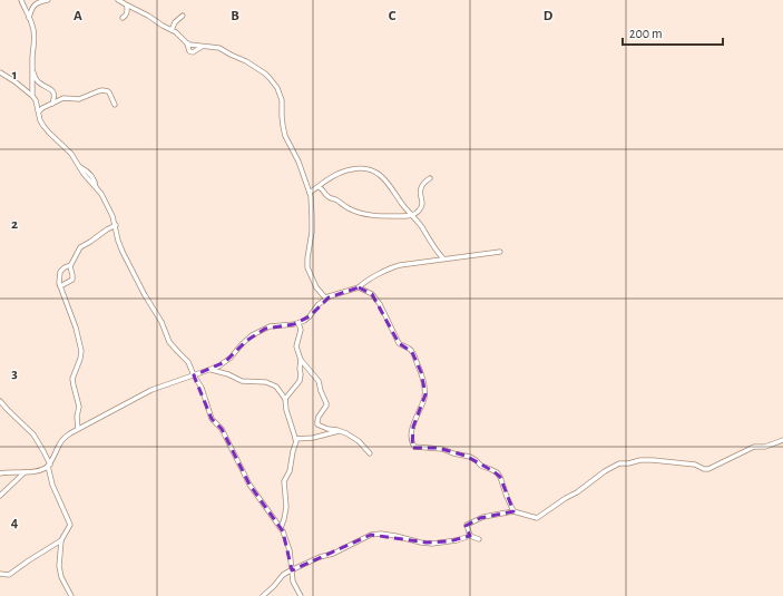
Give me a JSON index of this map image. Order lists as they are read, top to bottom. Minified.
{"scale_bar":"200 m","grid":{"columns":["A","B","C","D"],"rows":["1","2","3","4"]}}
